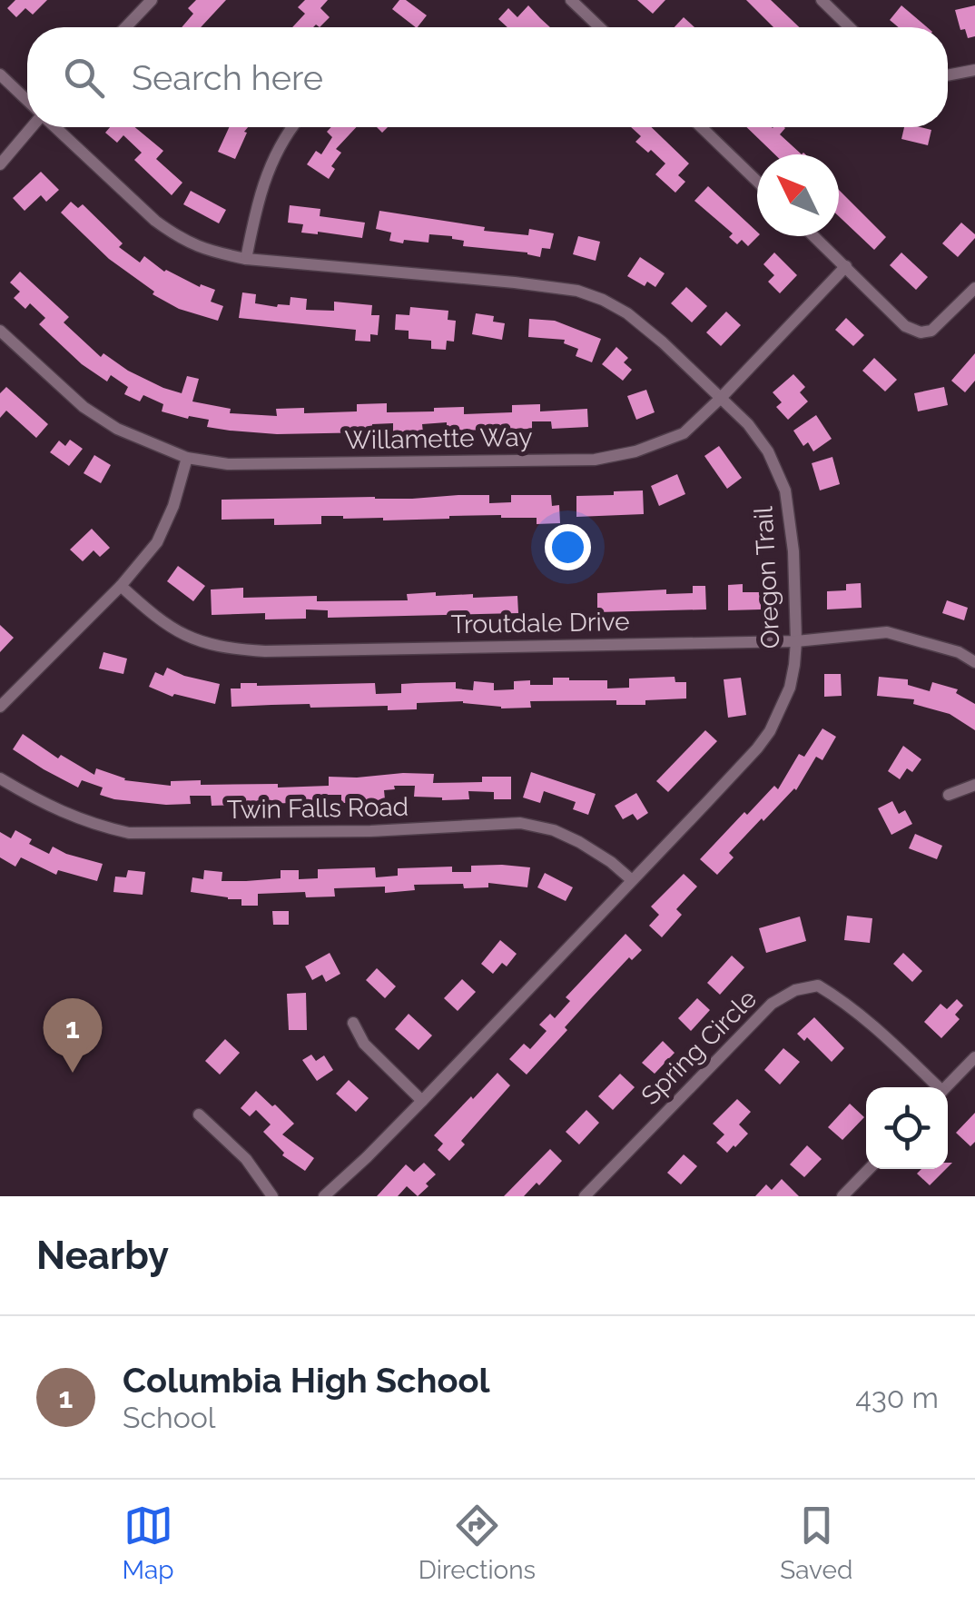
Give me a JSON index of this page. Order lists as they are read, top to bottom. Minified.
{"streets":{"street":["Willamette Way","Oregon Trail","Troutdale Drive","Twin Falls Road","Spring Circle"]},"crossings":[["Willamette Way","Oregon Trail"],["Oregon Trail","Troutdale Drive"],["Oregon Trail","Twin Falls Road"]],"north":"top left","page":{"search":"Search here","pins":"1","heading":"Nearby","list":[{"mark":"1","name":"Columbia High School","note":"School","value":"430 m"}],"nav":["Map","Directions","Saved"]}}
